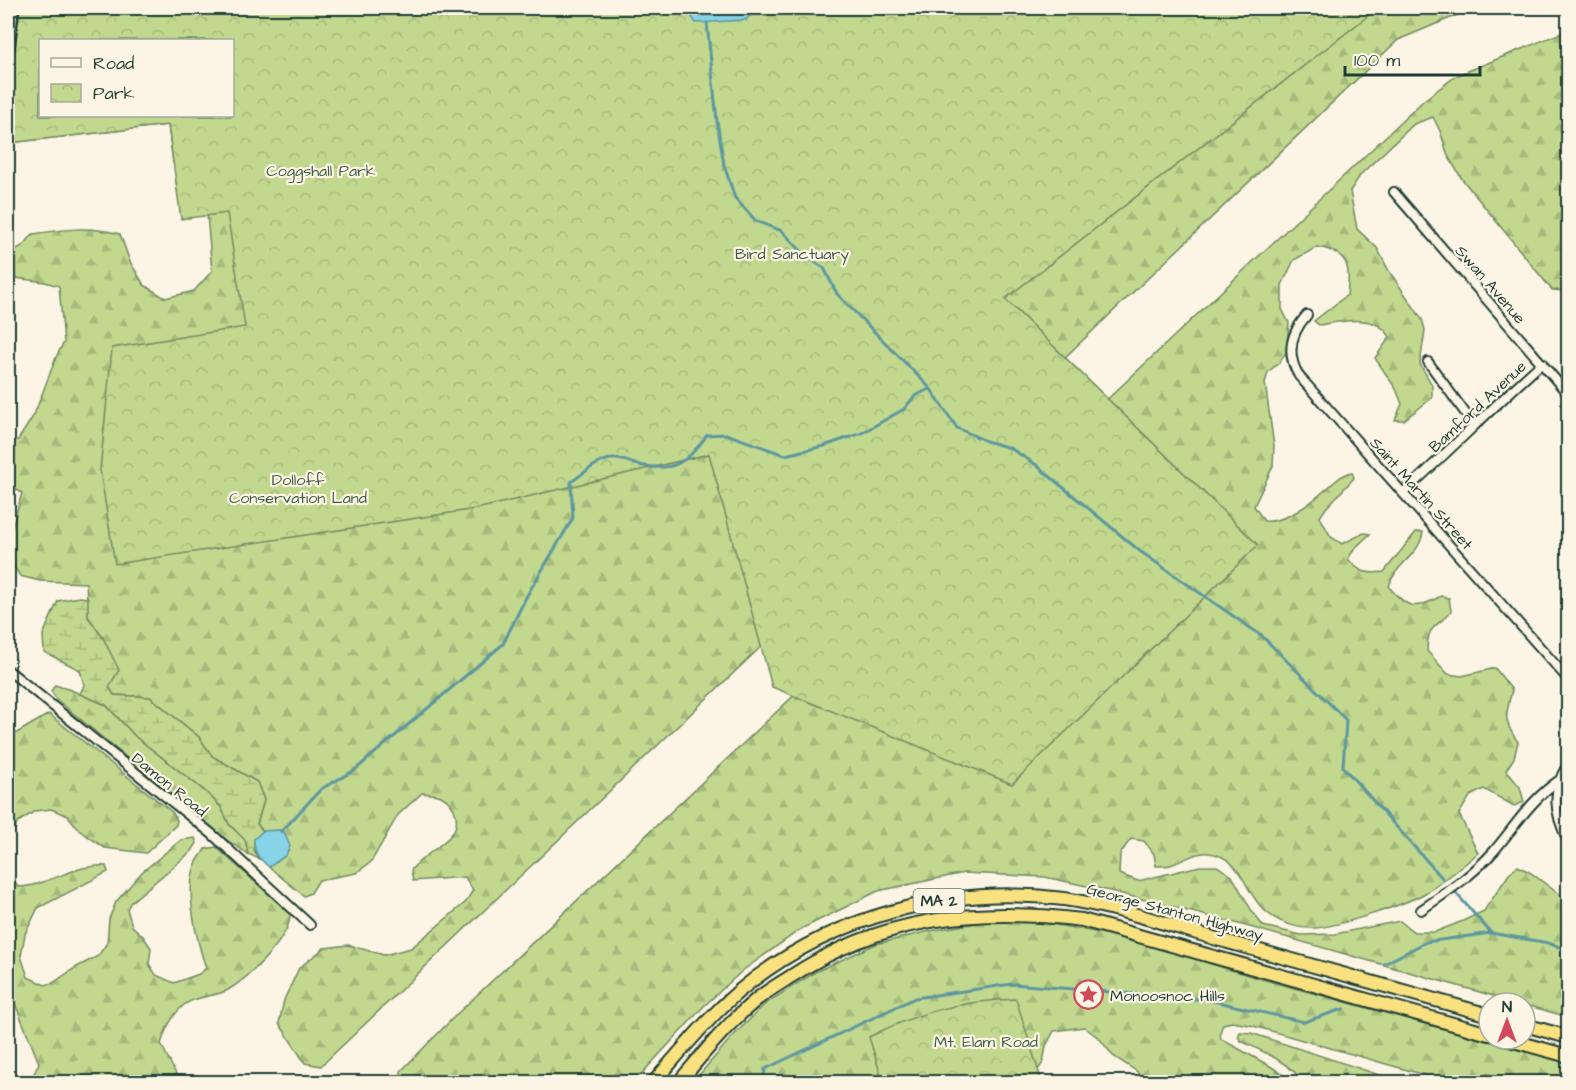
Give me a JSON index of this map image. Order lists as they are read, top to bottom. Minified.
{"streets":{"highway":["MA 2","George Stanton Highway"],"street":["Swan Avenue","Bamford Avenue","Saint Martin Street","Damon Road"]},"crossings":[["Swan Avenue","Bamford Avenue"],["Bamford Avenue","Saint Martin Street"]],"parks":["Coggshall Park","Bird Sanctuary","Dolloff Conservation Land","Mt. Elam Road"],"places":{"place":["Monoosnoc Hills"]},"legend":["Road","Park"],"scale_bar":"100 m","north":"top"}
